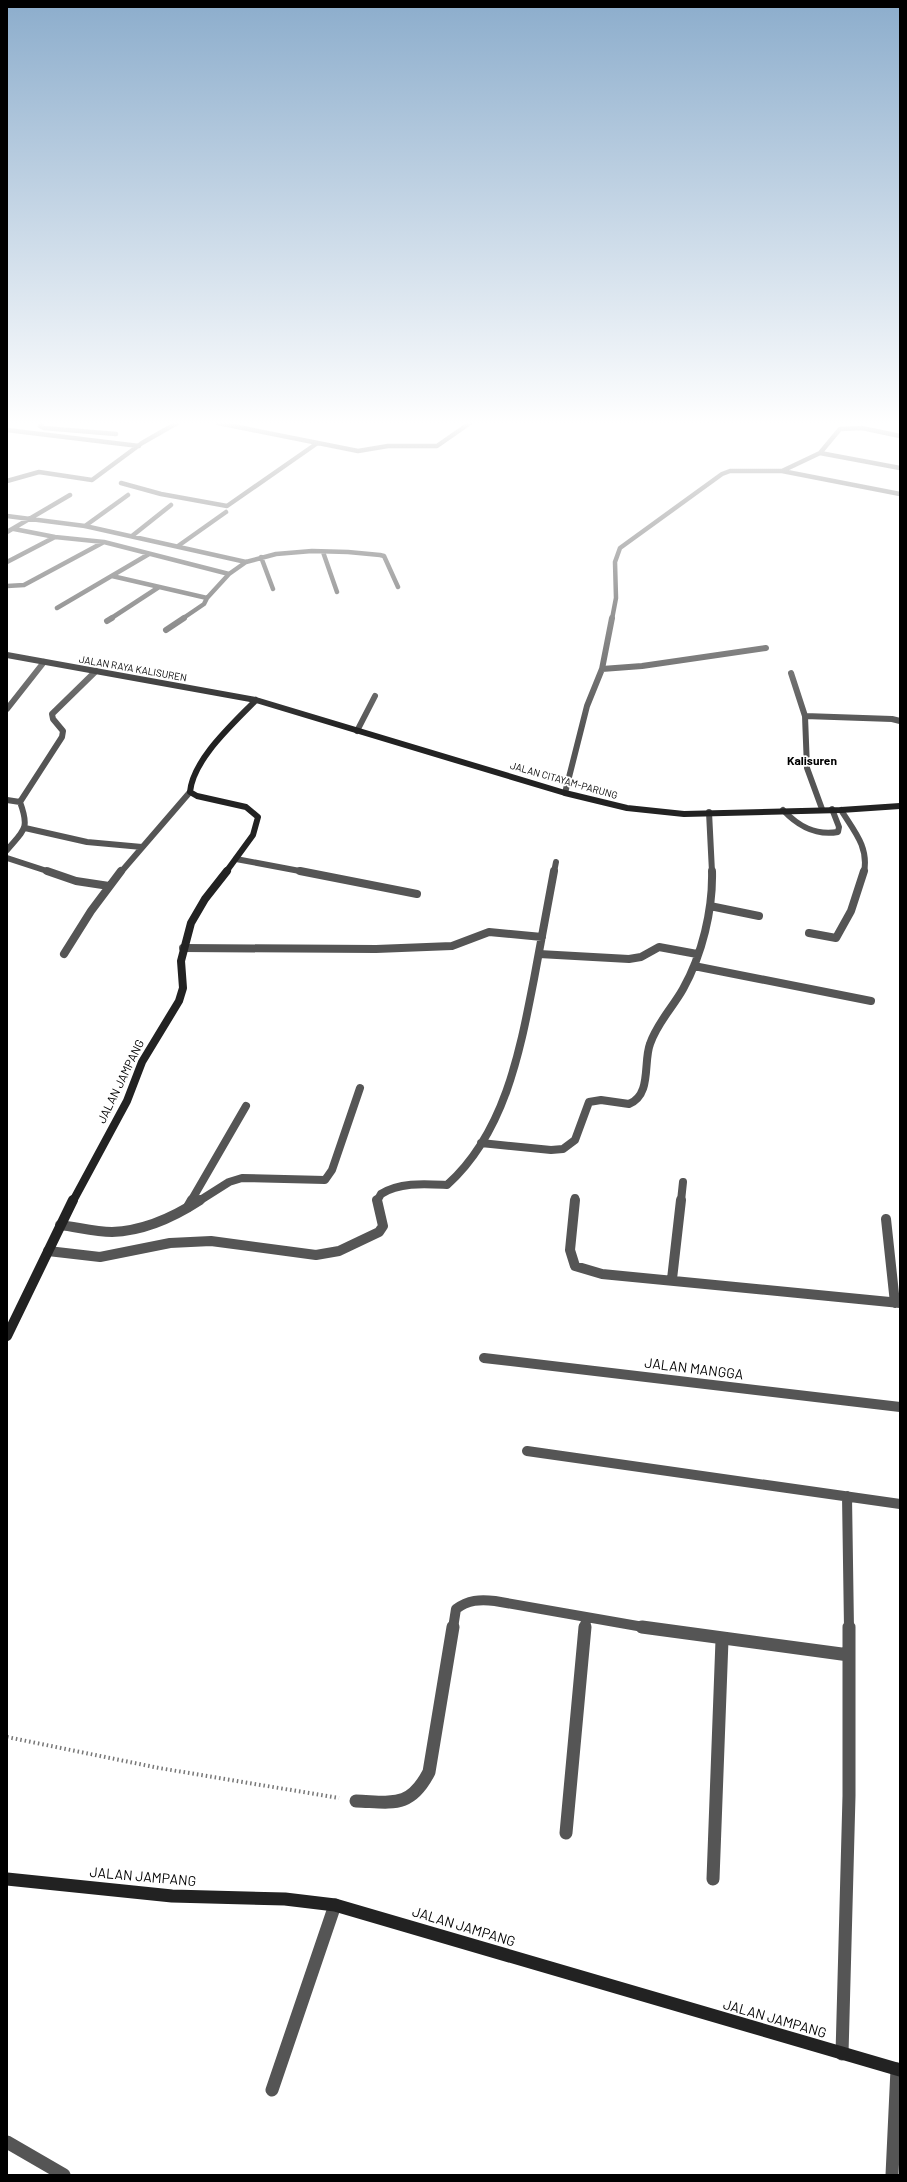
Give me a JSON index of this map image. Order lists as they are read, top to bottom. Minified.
{"streets":{"street":["JALAN RAYA KALISUREN","JALAN CITAYAM-PARUNG","JALAN JAMPANG","JALAN MANGGA"]},"crossings":[["JALAN RAYA KALISUREN","JALAN CITAYAM-PARUNG"]],"districts":["Kalisuren"]}
